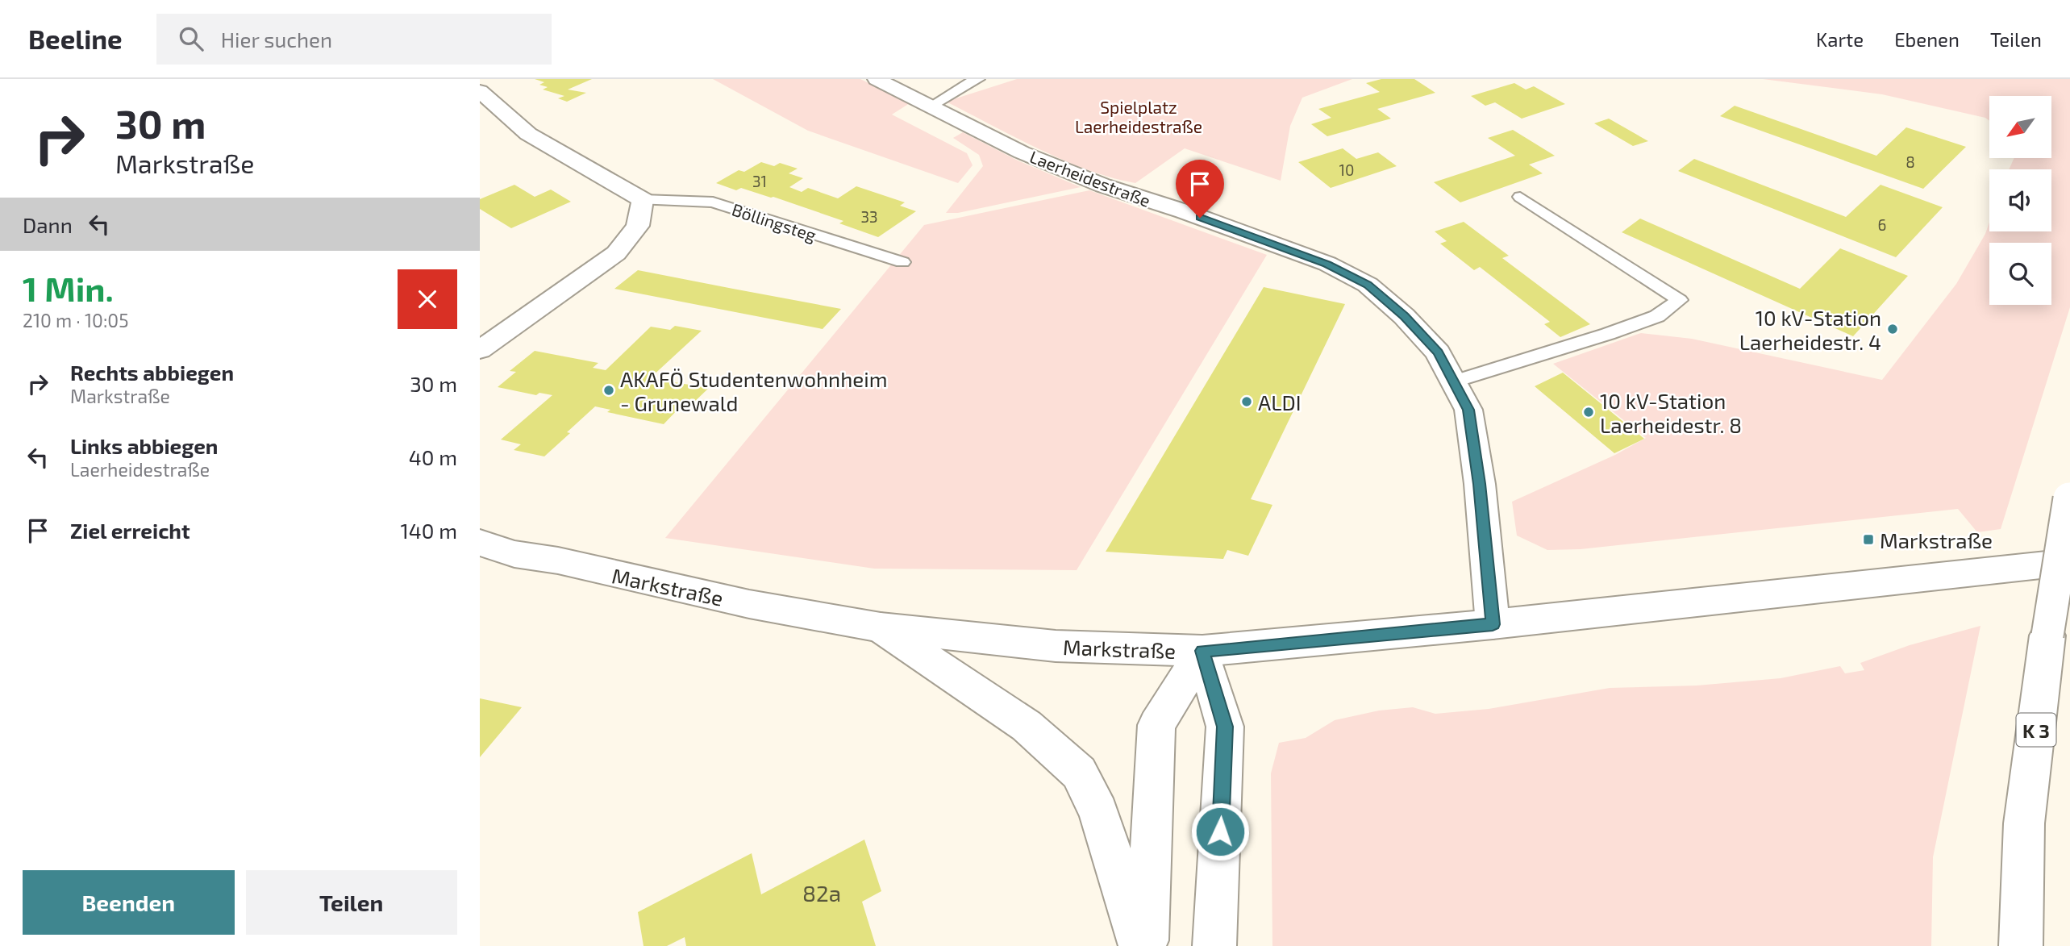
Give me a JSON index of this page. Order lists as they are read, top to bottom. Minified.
{"streets":{"main road":["Laerheidestraße","Böllingsteg","Markstraße","K 3"]},"crossings":[["Laerheidestraße","Markstraße"]],"parks":["Spielplatz Laerheidestraße"],"places":{"other":["10 kV-Station Laerheidestr. 4","AKAFÖ Studentenwohnheim - Grunewald","ALDI","10 kV-Station Laerheidestr. 8"],"transit":["Markstraße"]},"house_numbers":["8","10","31","33","6","82a"],"north":"bottom left","page":{"header":"Beeline","search":"Hier suchen","nav":["Karte","Ebenen","Teilen"],"turn":["30 m","Markstraße"],"then":"Dann","heading":["1 Min.","210 m · 10:05"],"list":[{"name":"Rechts abbiegen","note":"Markstraße","value":"30 m"},{"name":"Links abbiegen","note":"Laerheidestraße","value":"40 m"},{"name":"Ziel erreicht","value":"140 m"}],"buttons":["Beenden","Teilen"]}}
